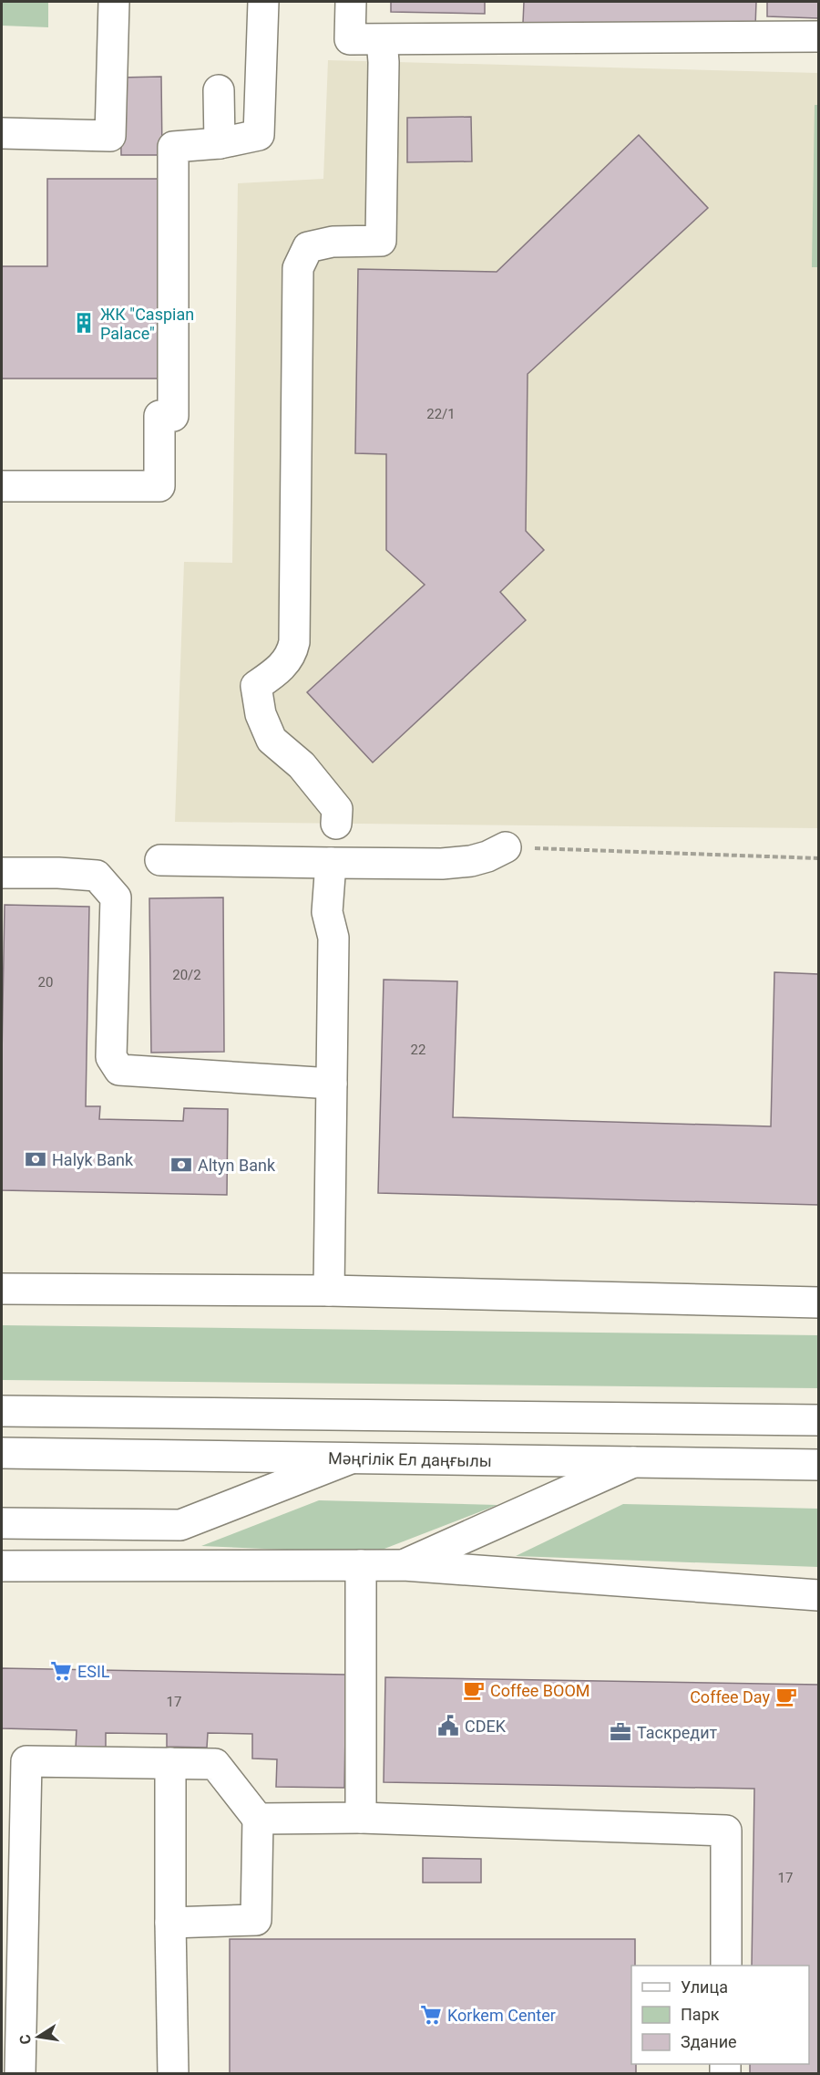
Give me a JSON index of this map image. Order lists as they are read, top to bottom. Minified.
{"streets":{"main road":["Мәңгілік Ел даңғылы"]},"places":{"building":["ЖК \"Caspian Palace\""],"bank":["Halyk Bank","Altyn Bank"],"supermarket":["ESIL","Korkem Center"],"cafe":["Coffee BOOM","Coffee Day"],"public building":["CDEK"],"office":["Таскредит"]},"house_numbers":["22/1","20/2","20","22","17","17"],"legend":["Улица","Парк","Здание"],"north":"left"}
